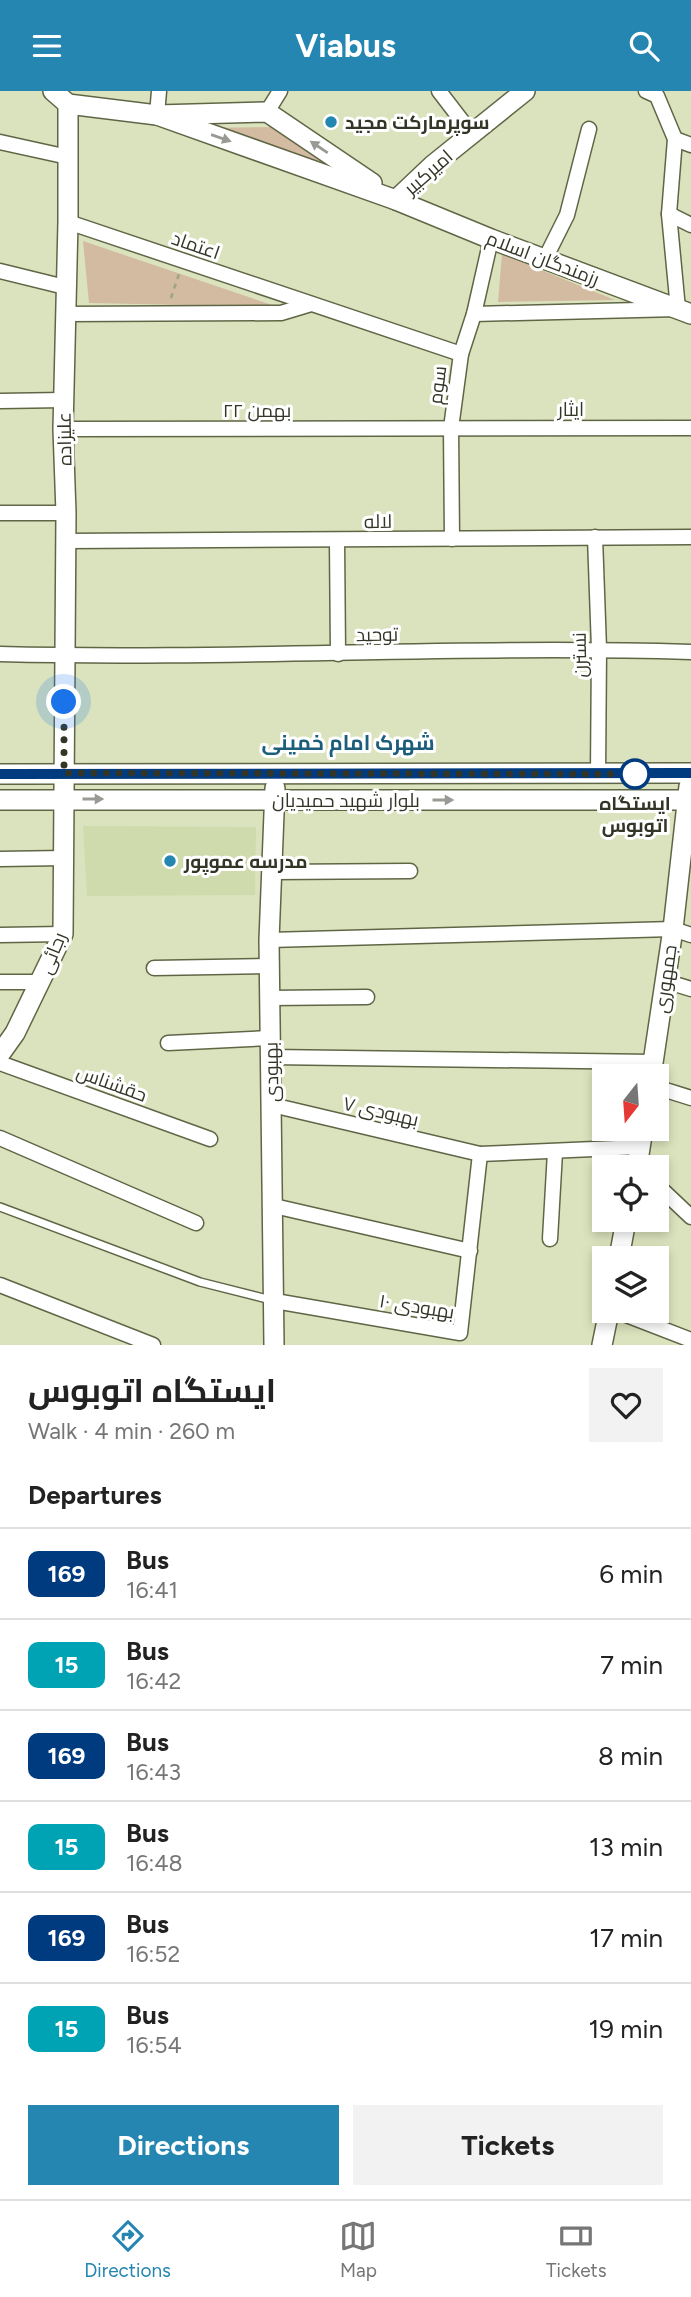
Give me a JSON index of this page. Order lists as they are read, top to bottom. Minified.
{"streets":{"street":["امیرکبیر","اعتماد","رزمندگان اسلام","سوم","ایثار","۲۲ بهمن","علیزاده","لاله","توحید","نسترن","بلوار شهید حمیدیان","رجائی","جمهوری","بهبودی","حقشناس","بهبودی ۷","بهبودی ۱۰"]},"crossings":[["امیرکبیر","رزمندگان اسلام"],["اعتماد","سوم"],["اعتماد","علیزاده"],["رزمندگان اسلام","سوم"],["رزمندگان اسلام","علیزاده"],["سوم","ایثار"],["سوم","۲۲ بهمن"],["سوم","لاله"],["ایثار","۲۲ بهمن"],["۲۲ بهمن","علیزاده"],["علیزاده","لاله"],["علیزاده","توحید"],["علیزاده","بلوار شهید حمیدیان"],["علیزاده","رجائی"],["لاله","نسترن"],["توحید","نسترن"],["نسترن","بلوار شهید حمیدیان"],["بلوار شهید حمیدیان","رجائی"],["بلوار شهید حمیدیان","جمهوری"],["بلوار شهید حمیدیان","بهبودی"],["بهبودی","بهبودی ۷"],["بهبودی","بهبودی ۱۰"],["بهبودی ۷","بهبودی ۱۰"]],"districts":["شهرک امام خمینی"],"places":["سوپرمارکت مجید","ایستگاه اتوبوس","مدرسه عموپور"],"lines":["bus line 169"],"north":"bottom","page":{"header":"Viabus","heading":[["ایستگاه اتوبوس","Walk · 4 min · 260 m"],"Departures"],"list":[{"mark":"169","name":"Bus","note":"16:41","value":"6 min"},{"mark":"15","name":"Bus","note":"16:42","value":"7 min"},{"mark":"169","name":"Bus","note":"16:43","value":"8 min"},{"mark":"15","name":"Bus","note":"16:48","value":"13 min"},{"mark":"169","name":"Bus","note":"16:52","value":"17 min"},{"mark":"15","name":"Bus","note":"16:54","value":"19 min"}],"buttons":["Directions","Tickets"],"tabs":["Directions","Map","Tickets"]}}
